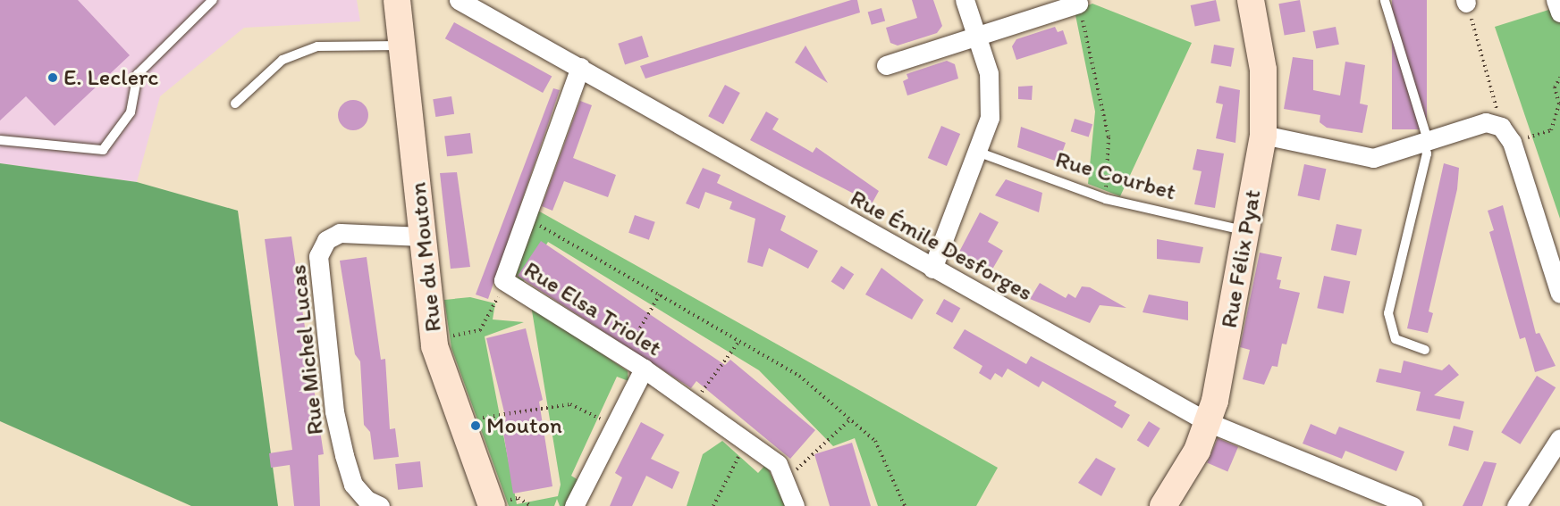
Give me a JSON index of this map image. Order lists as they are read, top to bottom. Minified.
{"streets":{"street":["Rue Émile Desforges","Rue du Mouton","Rue Félix Pyat","Rue Elsa Triolet","Rue Michel Lucas"],"lane":["Rue Courbet"]},"crossings":[["Rue Courbet","Rue Félix Pyat"],["Rue Émile Desforges","Rue Félix Pyat"],["Rue Émile Desforges","Rue Elsa Triolet"],["Rue du Mouton","Rue Michel Lucas"]],"places":["E. Leclerc","Mouton"]}
